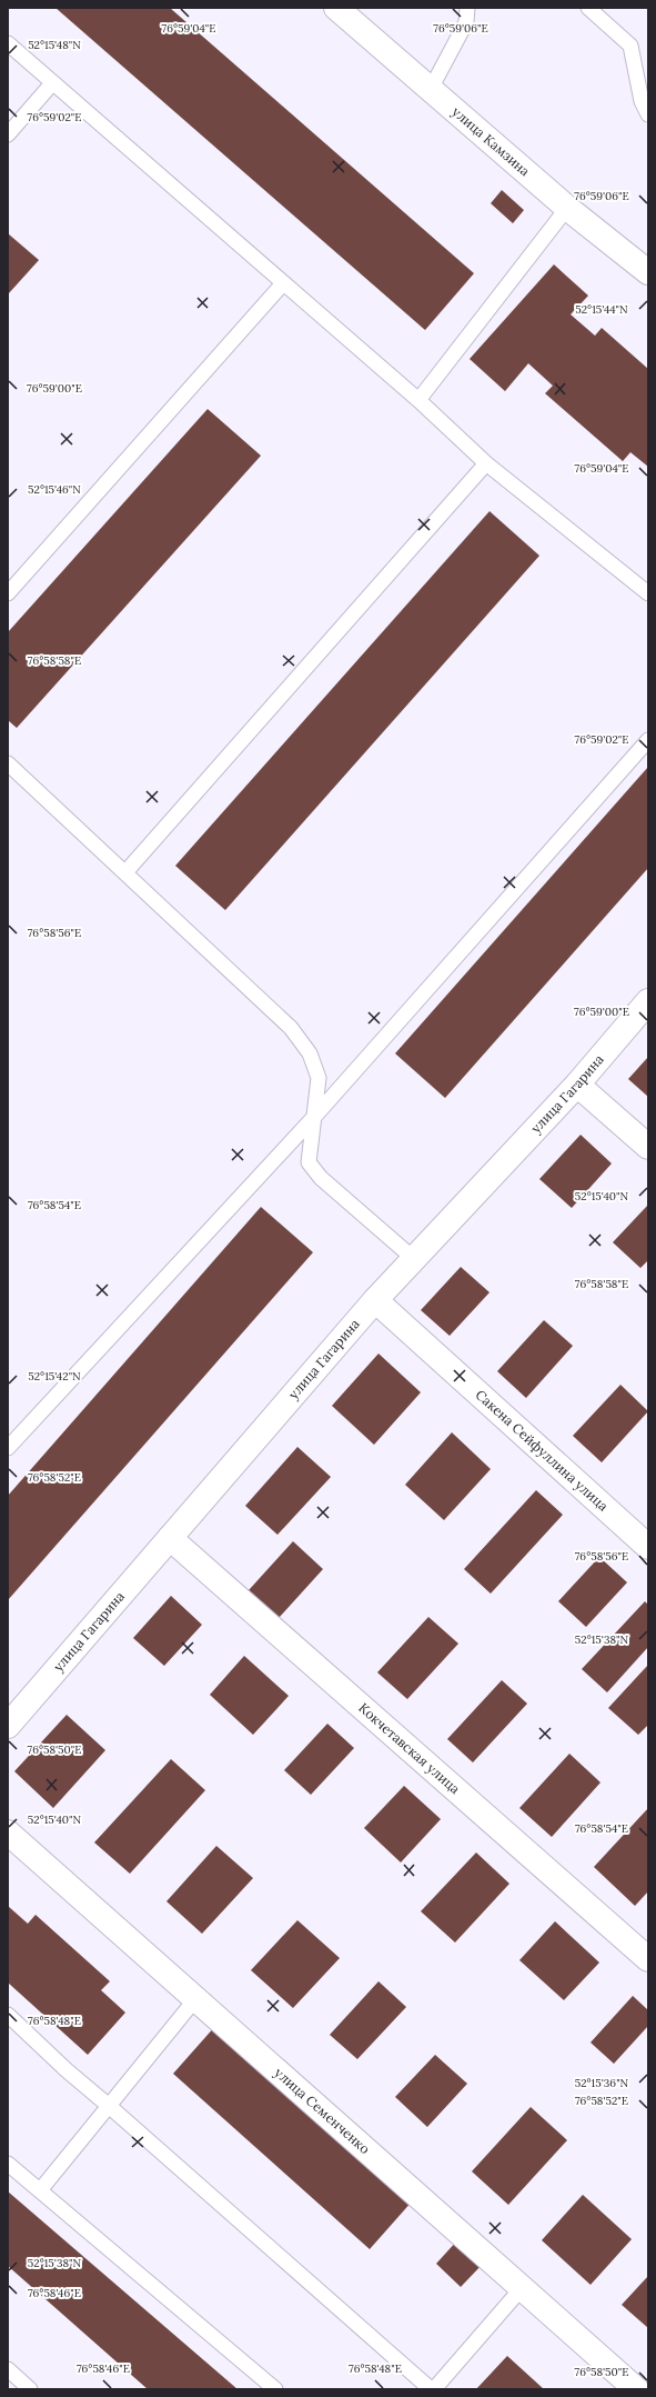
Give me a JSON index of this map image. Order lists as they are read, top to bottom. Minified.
{"streets":{"street":["улица Камзина","улица Гагарина","Сакена Сейфуллина улица","Кокчетавская улица","улица Семенченко"]},"crossings":[["улица Гагарина","Сакена Сейфуллина улица"],["улица Гагарина","Кокчетавская улица"]],"coordinates":["76°59'06\"E","76°59'04\"E","52°15'48\"N","76°59'02\"E","52°15'44\"N","76°59'00\"E","52°15'46\"N","76°58'58\"E","76°58'56\"E","52°15'40\"N","76°58'54\"E","52°15'42\"N","76°58'52\"E","52°15'38\"N","76°58'50\"E","76°58'48\"E","52°15'36\"N","76°58'46\"E"]}
